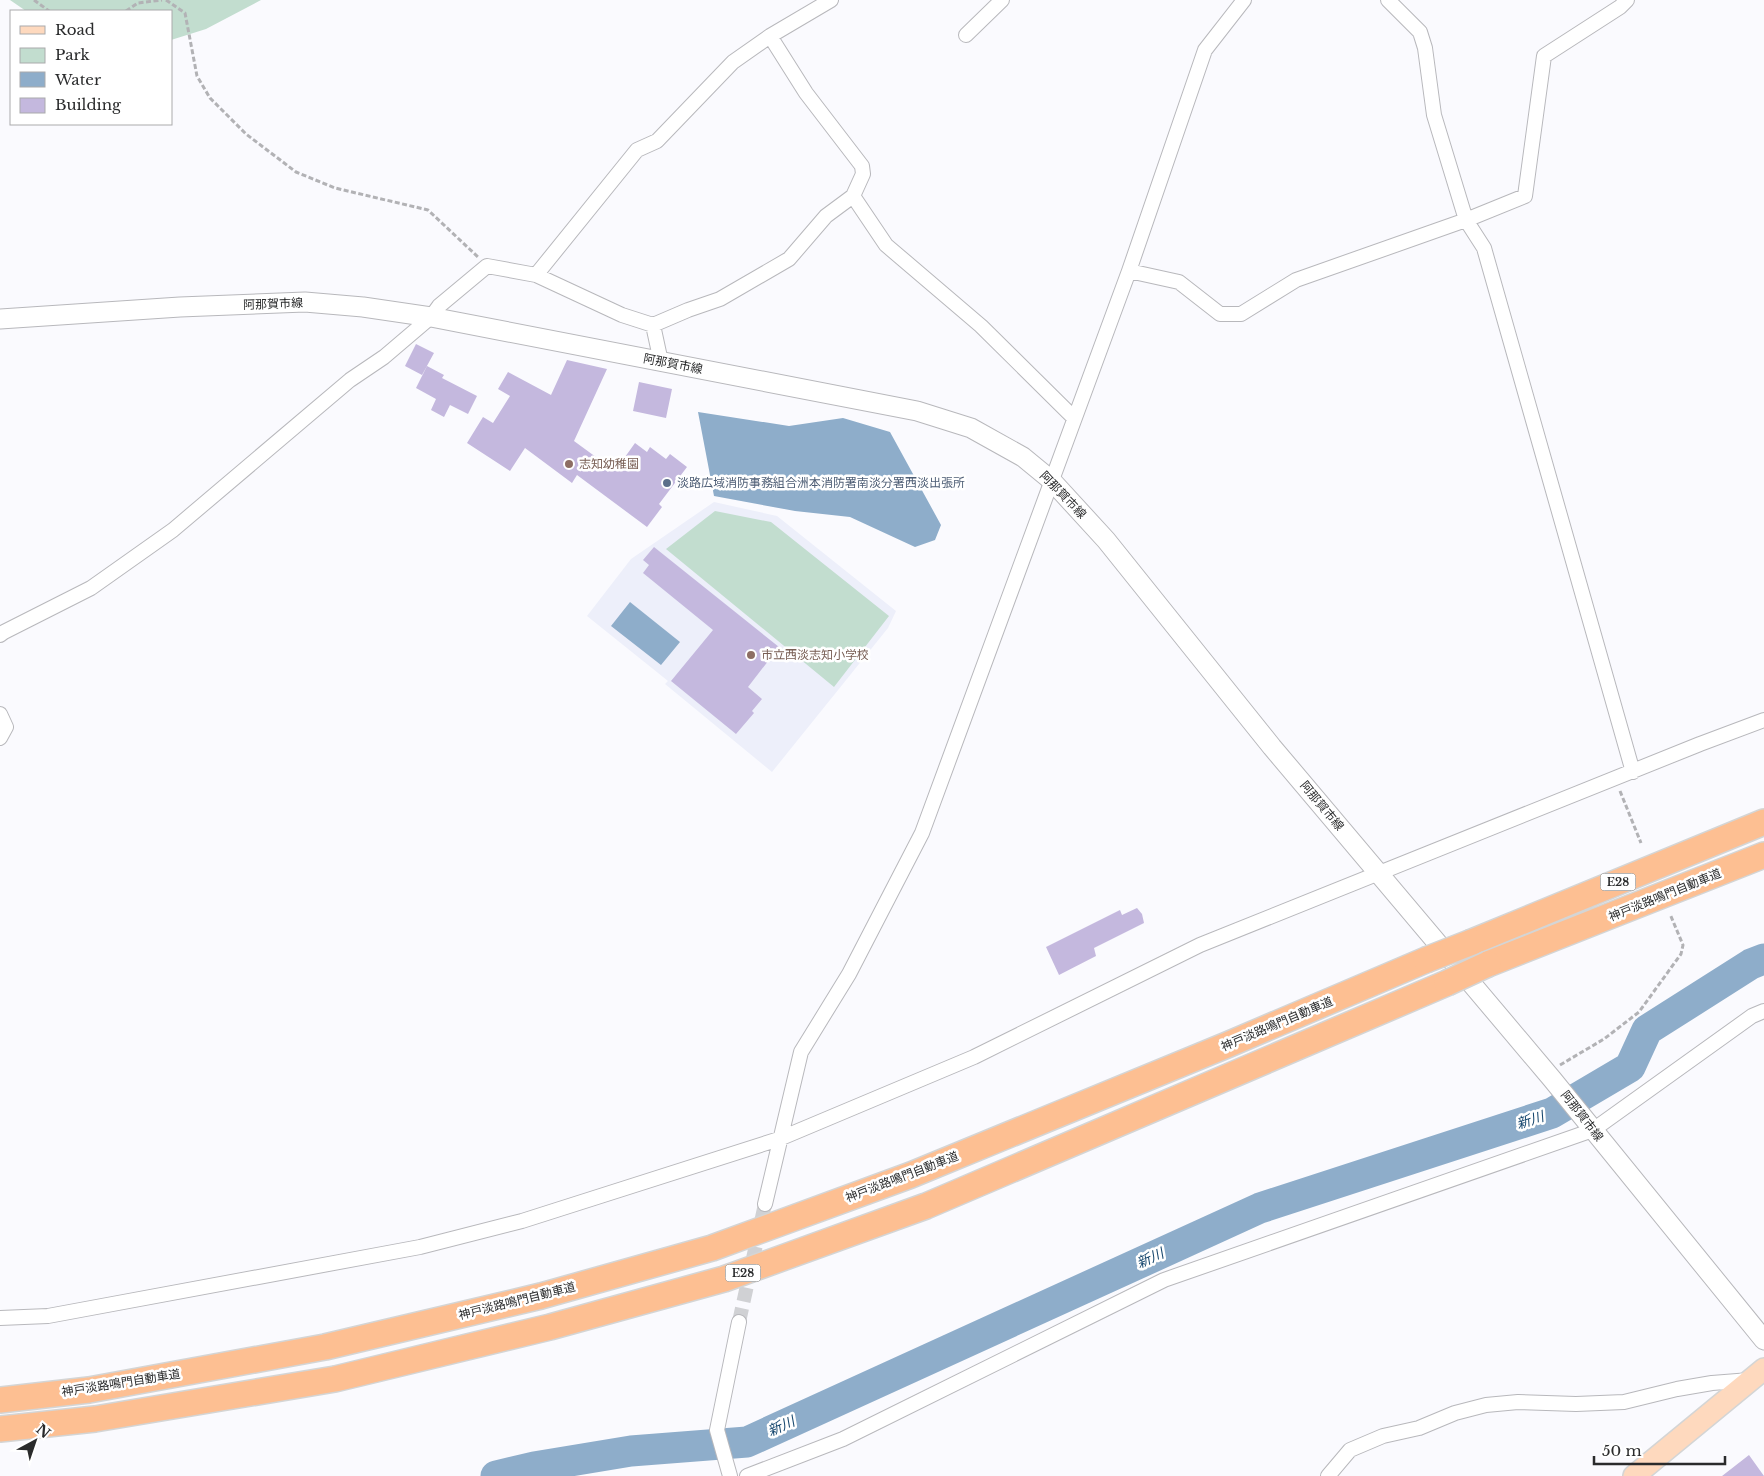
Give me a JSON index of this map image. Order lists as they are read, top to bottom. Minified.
{"streets":{"highway":["E28","神戸淡路鳴門自動車道"],"main road":["阿那賀市線"]},"water":["新川"],"places":["志知幼稚園","淡路広域消防事務組合洲本消防署南淡分署西淡出張所","市立西淡志知小学校"],"legend":["Road","Park","Water","Building"],"scale_bar":"50 m","north":"top right"}
